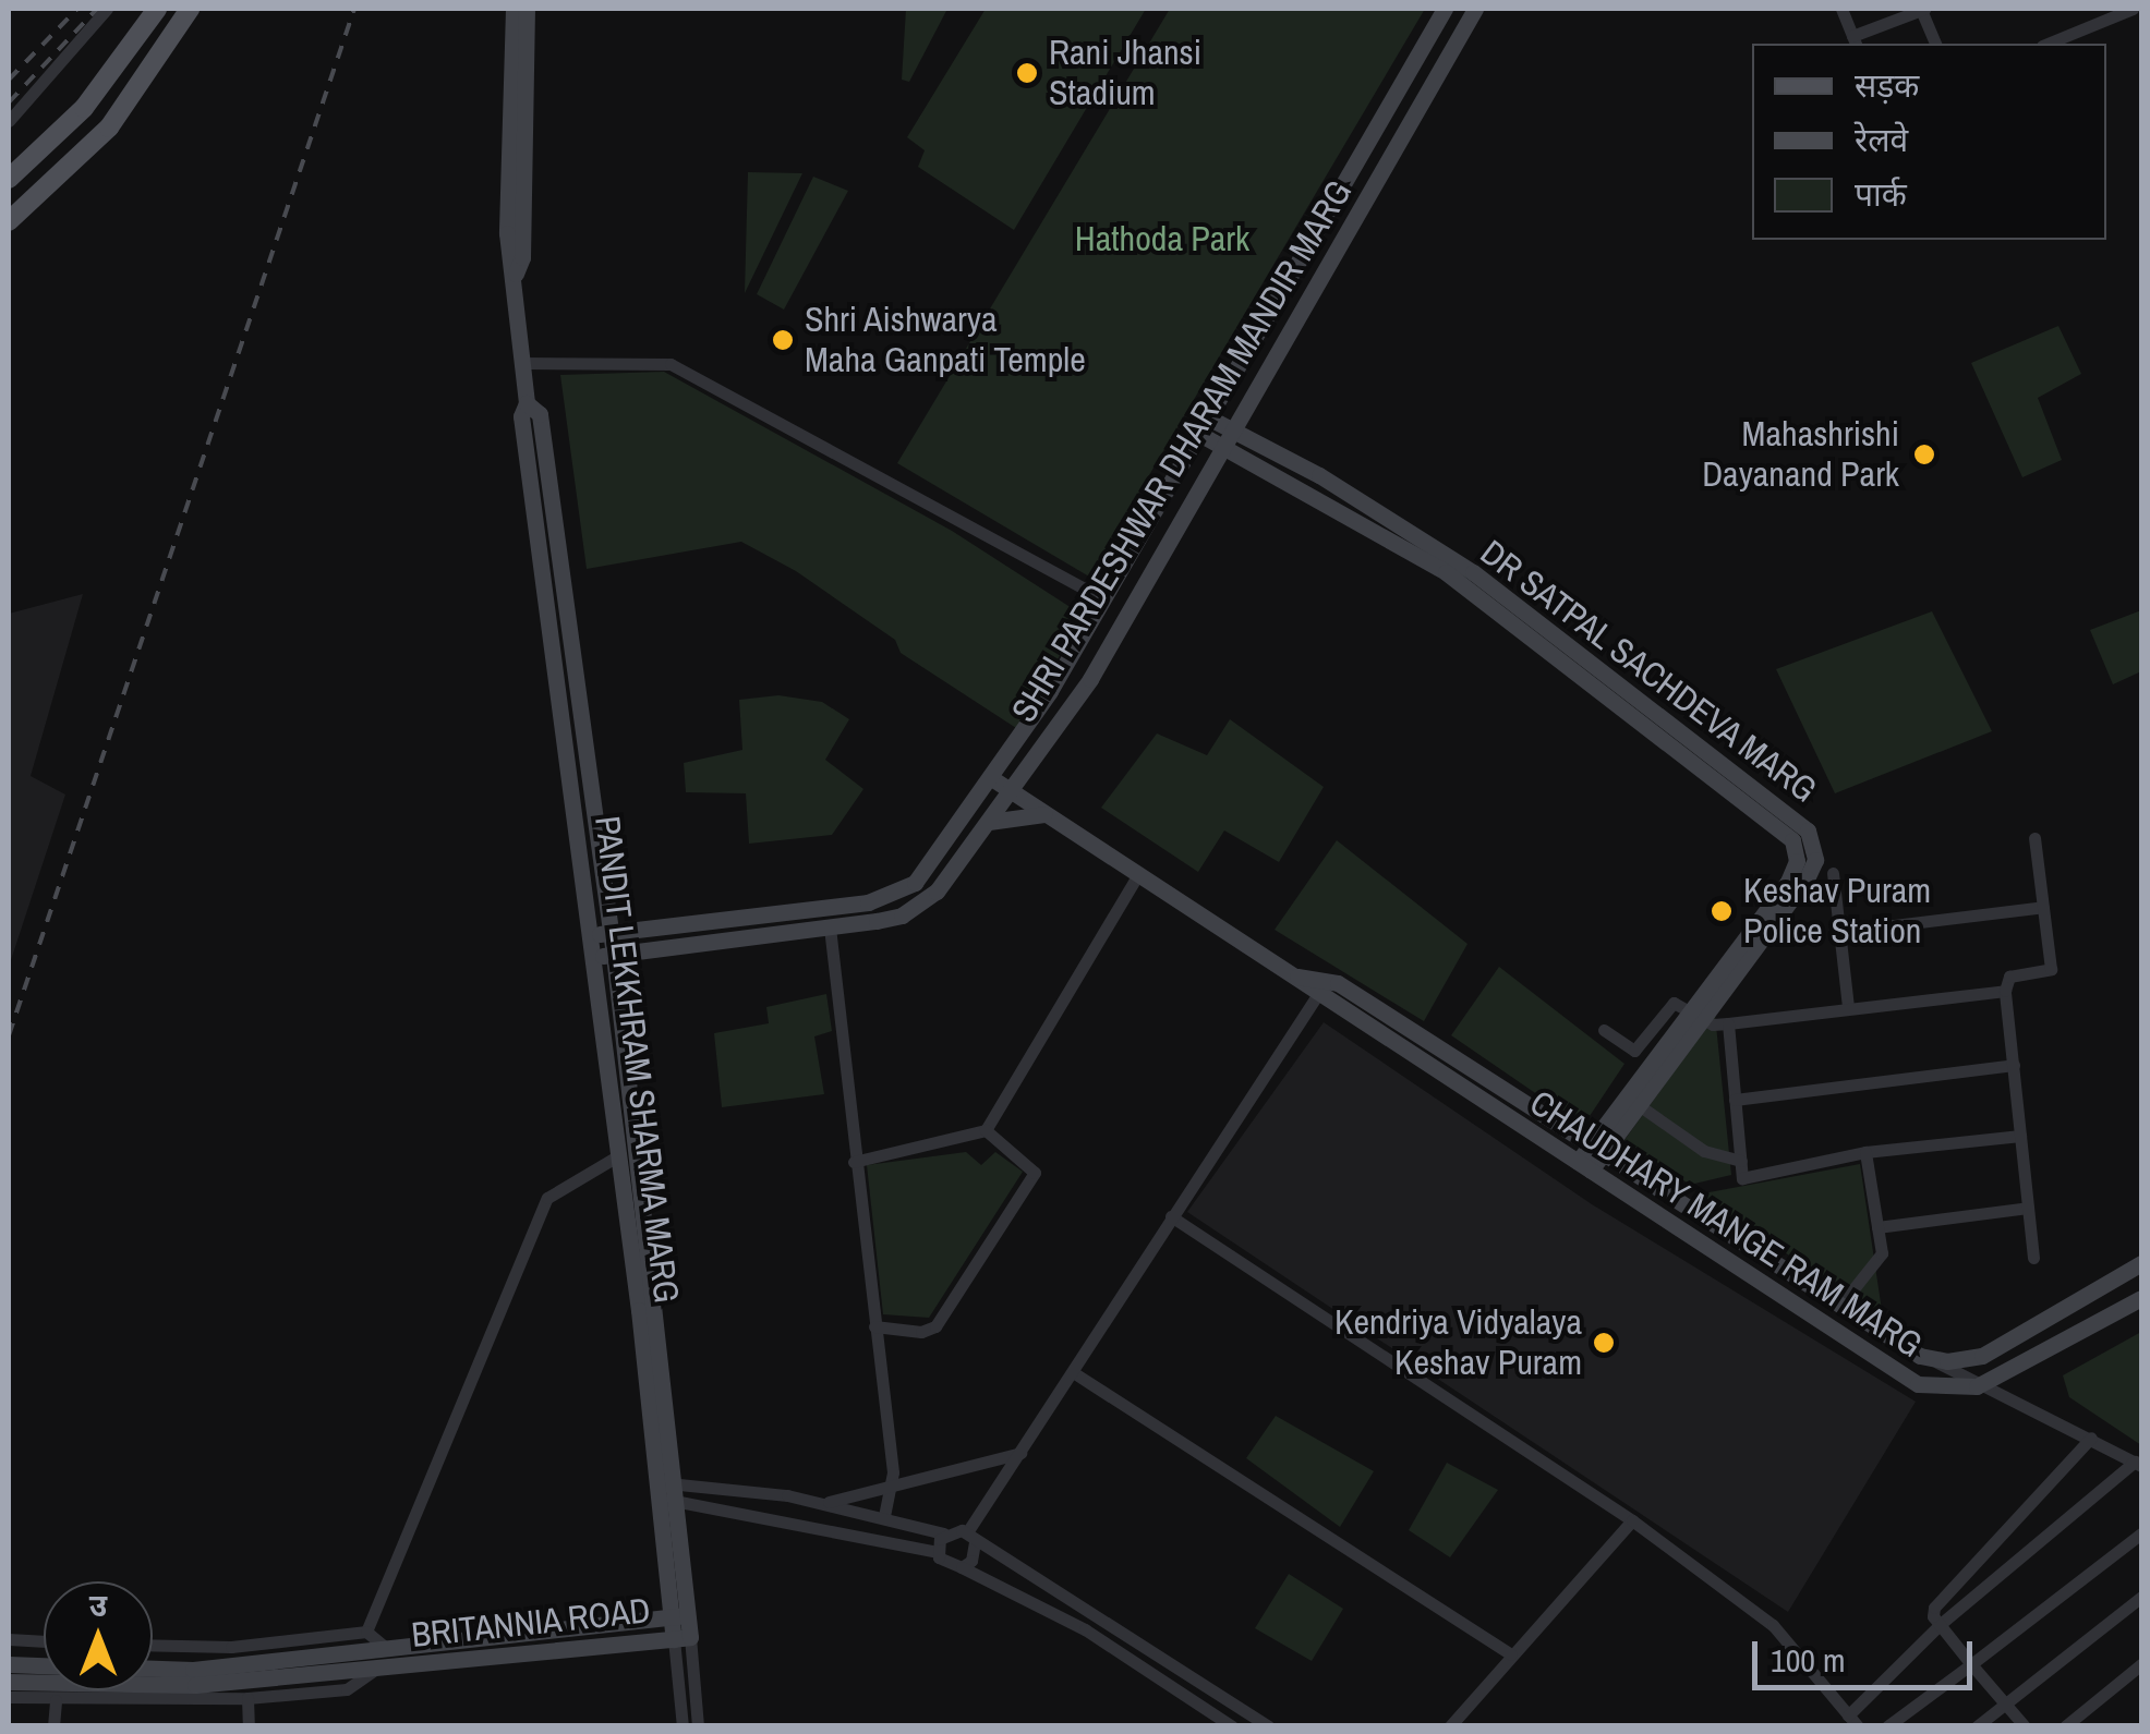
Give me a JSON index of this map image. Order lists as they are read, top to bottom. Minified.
{"streets":{"main road":["SHRI PARDESHWAR DHARAM MANDIR MARG","DR SATPAL SACHDEVA MARG","PANDIT LEKKHRAM SHARMA MARG","CHAUDHARY MANGE RAM MARG","BRITANNIA ROAD"]},"crossings":[["SHRI PARDESHWAR DHARAM MANDIR MARG","DR SATPAL SACHDEVA MARG"],["SHRI PARDESHWAR DHARAM MANDIR MARG","PANDIT LEKKHRAM SHARMA MARG"],["SHRI PARDESHWAR DHARAM MANDIR MARG","CHAUDHARY MANGE RAM MARG"],["DR SATPAL SACHDEVA MARG","CHAUDHARY MANGE RAM MARG"],["PANDIT LEKKHRAM SHARMA MARG","BRITANNIA ROAD"]],"parks":["Hathoda Park"],"places":["Rani Jhansi Stadium","Shri Aishwarya Maha Ganpati Temple","Mahashrishi Dayanand Park","Keshav Puram Police Station","Kendriya Vidyalaya Keshav Puram"],"legend":["सड़क","रेलवे","पार्क"],"scale_bar":"100 m","north":"top"}
